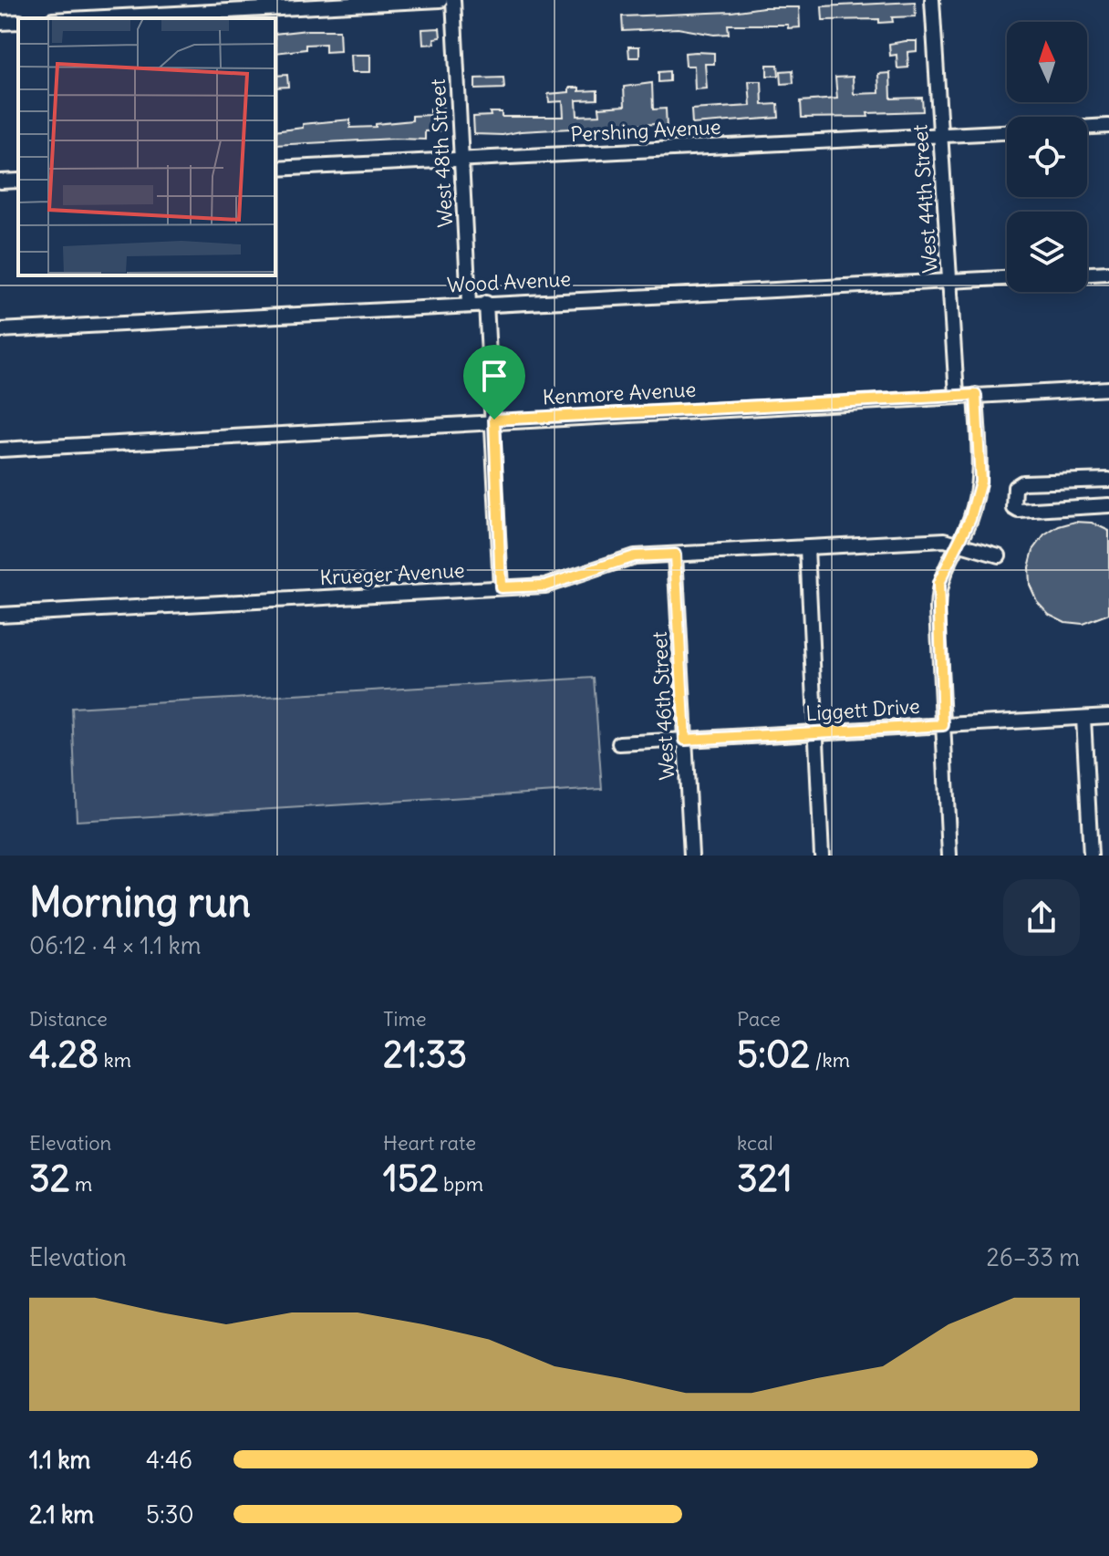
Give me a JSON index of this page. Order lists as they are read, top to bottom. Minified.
{"streets":{"street":["Pershing Avenue","West 48th Street","West 44th Street","Wood Avenue","Kenmore Avenue","Krueger Avenue","West 46th Street","Liggett Drive"]},"crossings":[["Pershing Avenue","West 48th Street"],["Pershing Avenue","West 44th Street"],["West 48th Street","Wood Avenue"],["West 44th Street","Wood Avenue"],["West 44th Street","Kenmore Avenue"],["Krueger Avenue","West 46th Street"],["West 46th Street","Liggett Drive"]],"north":"top","page":{"heading":["Morning run","06:12 · 4 × 1.1 km"],"stats":[["Distance","4.28 km"],["Time","21:33"],["Pace","5:02 /km"],["Elevation","32 m"],["Heart rate","152 bpm"],["kcal","321"]],"chart":["Elevation","26–33 m"],"list":[{"name":"1.1 km","note":"4:46"},{"name":"2.1 km","note":"5:30"}]}}
